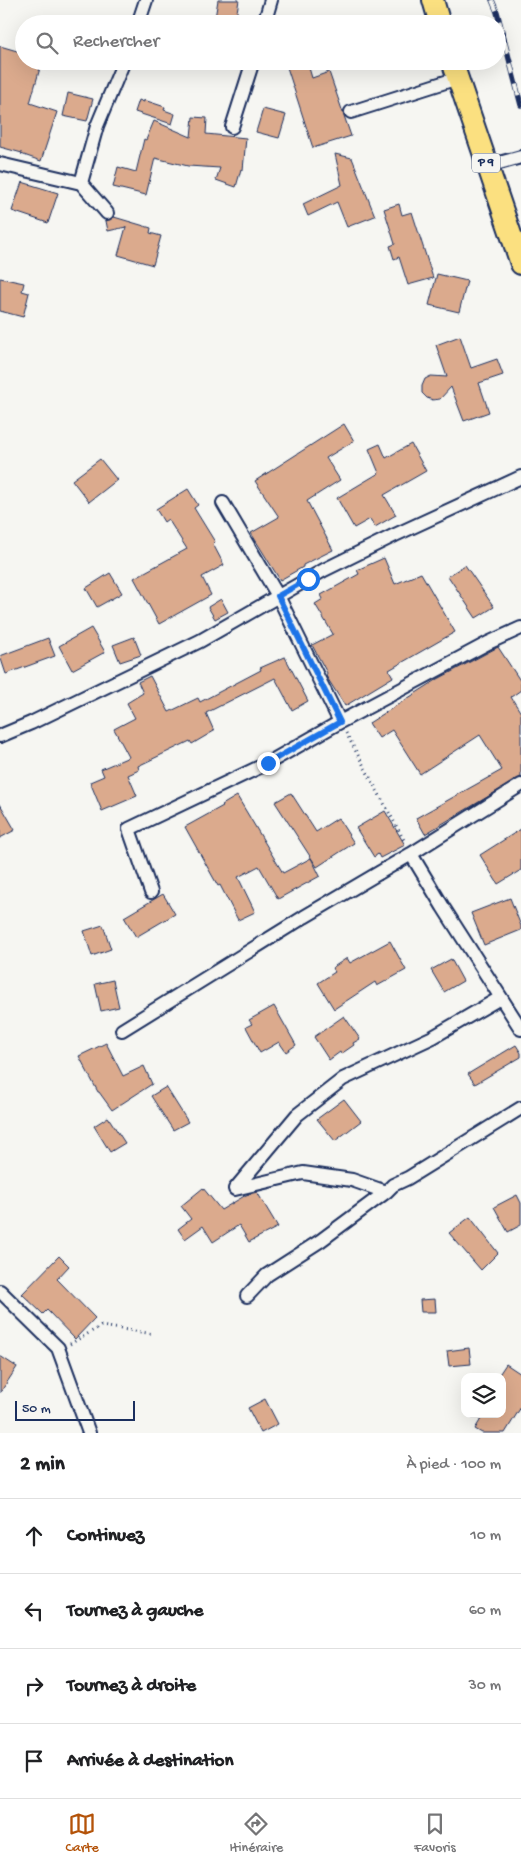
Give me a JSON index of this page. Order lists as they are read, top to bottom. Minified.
{"streets":{"main road":["P 9"]},"scale_bar":"50 m","page":{"search":"Rechercher","scale":"50 m","heading":["2 min","À pied · 100 m"],"list":[["Continuez","10 m"],["Tournez à gauche","60 m"],["Tournez à droite","30 m"],"Arrivée à destination"],"nav":["Carte","Itinéraire","Favoris"]}}
